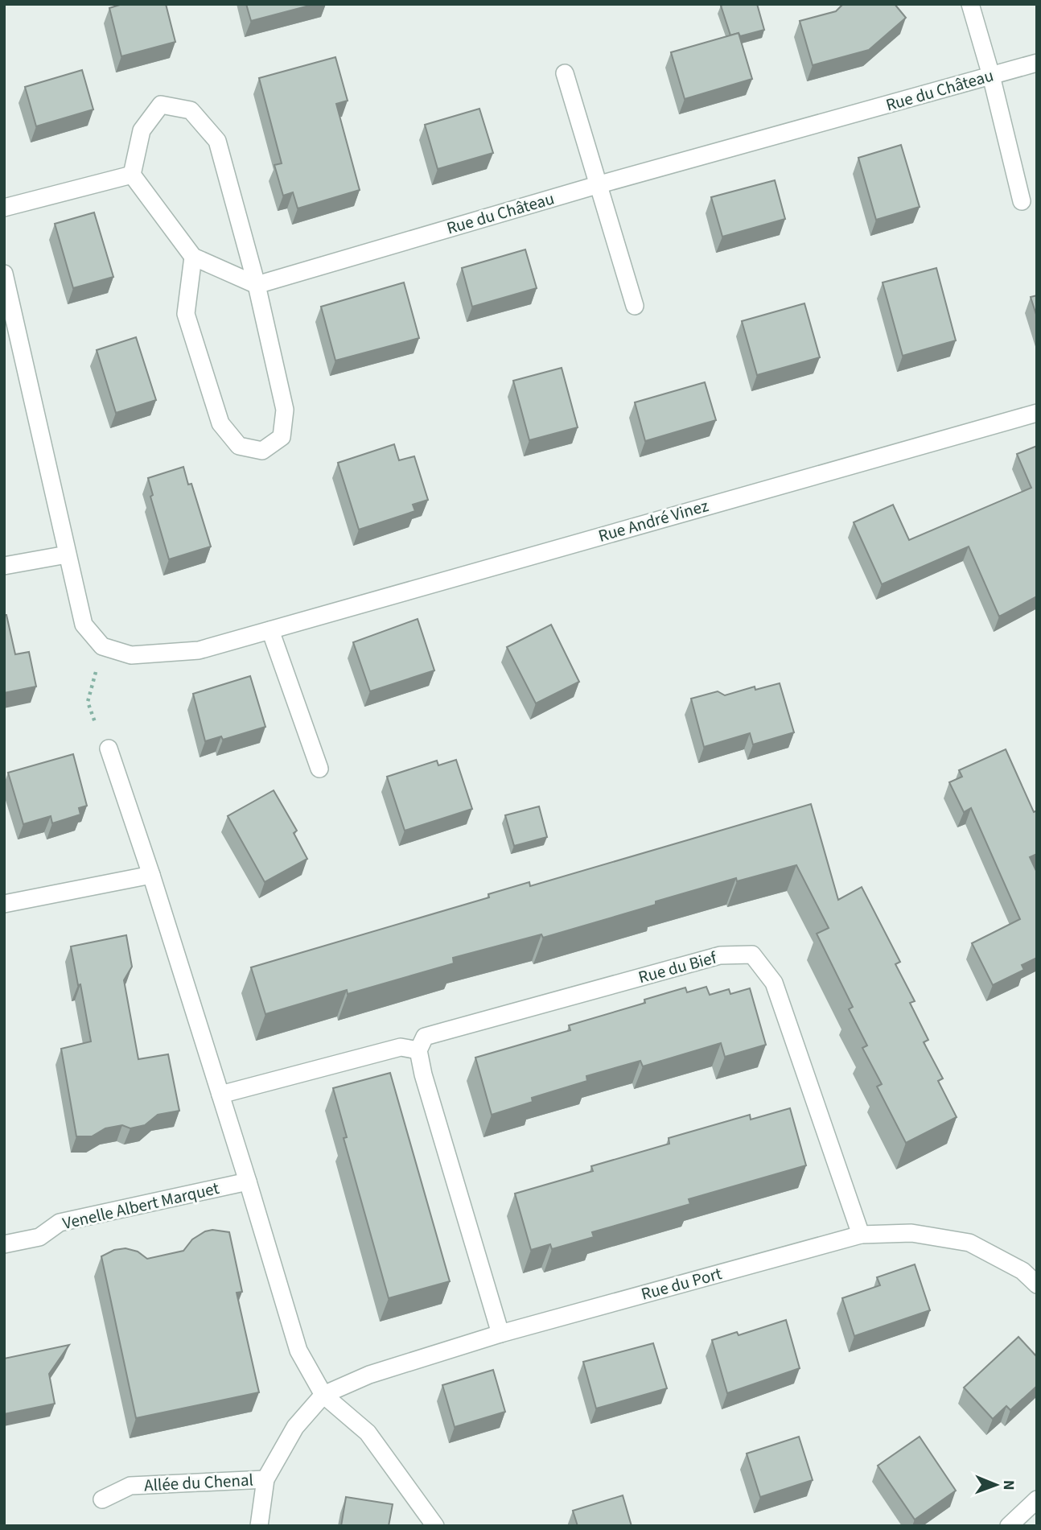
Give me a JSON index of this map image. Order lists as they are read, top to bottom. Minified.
{"streets":{"street":["Rue du Château","Rue André Vinez","Rue du Bief","Venelle Albert Marquet","Rue du Port","Allée du Chenal"]},"crossings":[["Rue du Bief","Rue du Port"]],"north":"right"}
